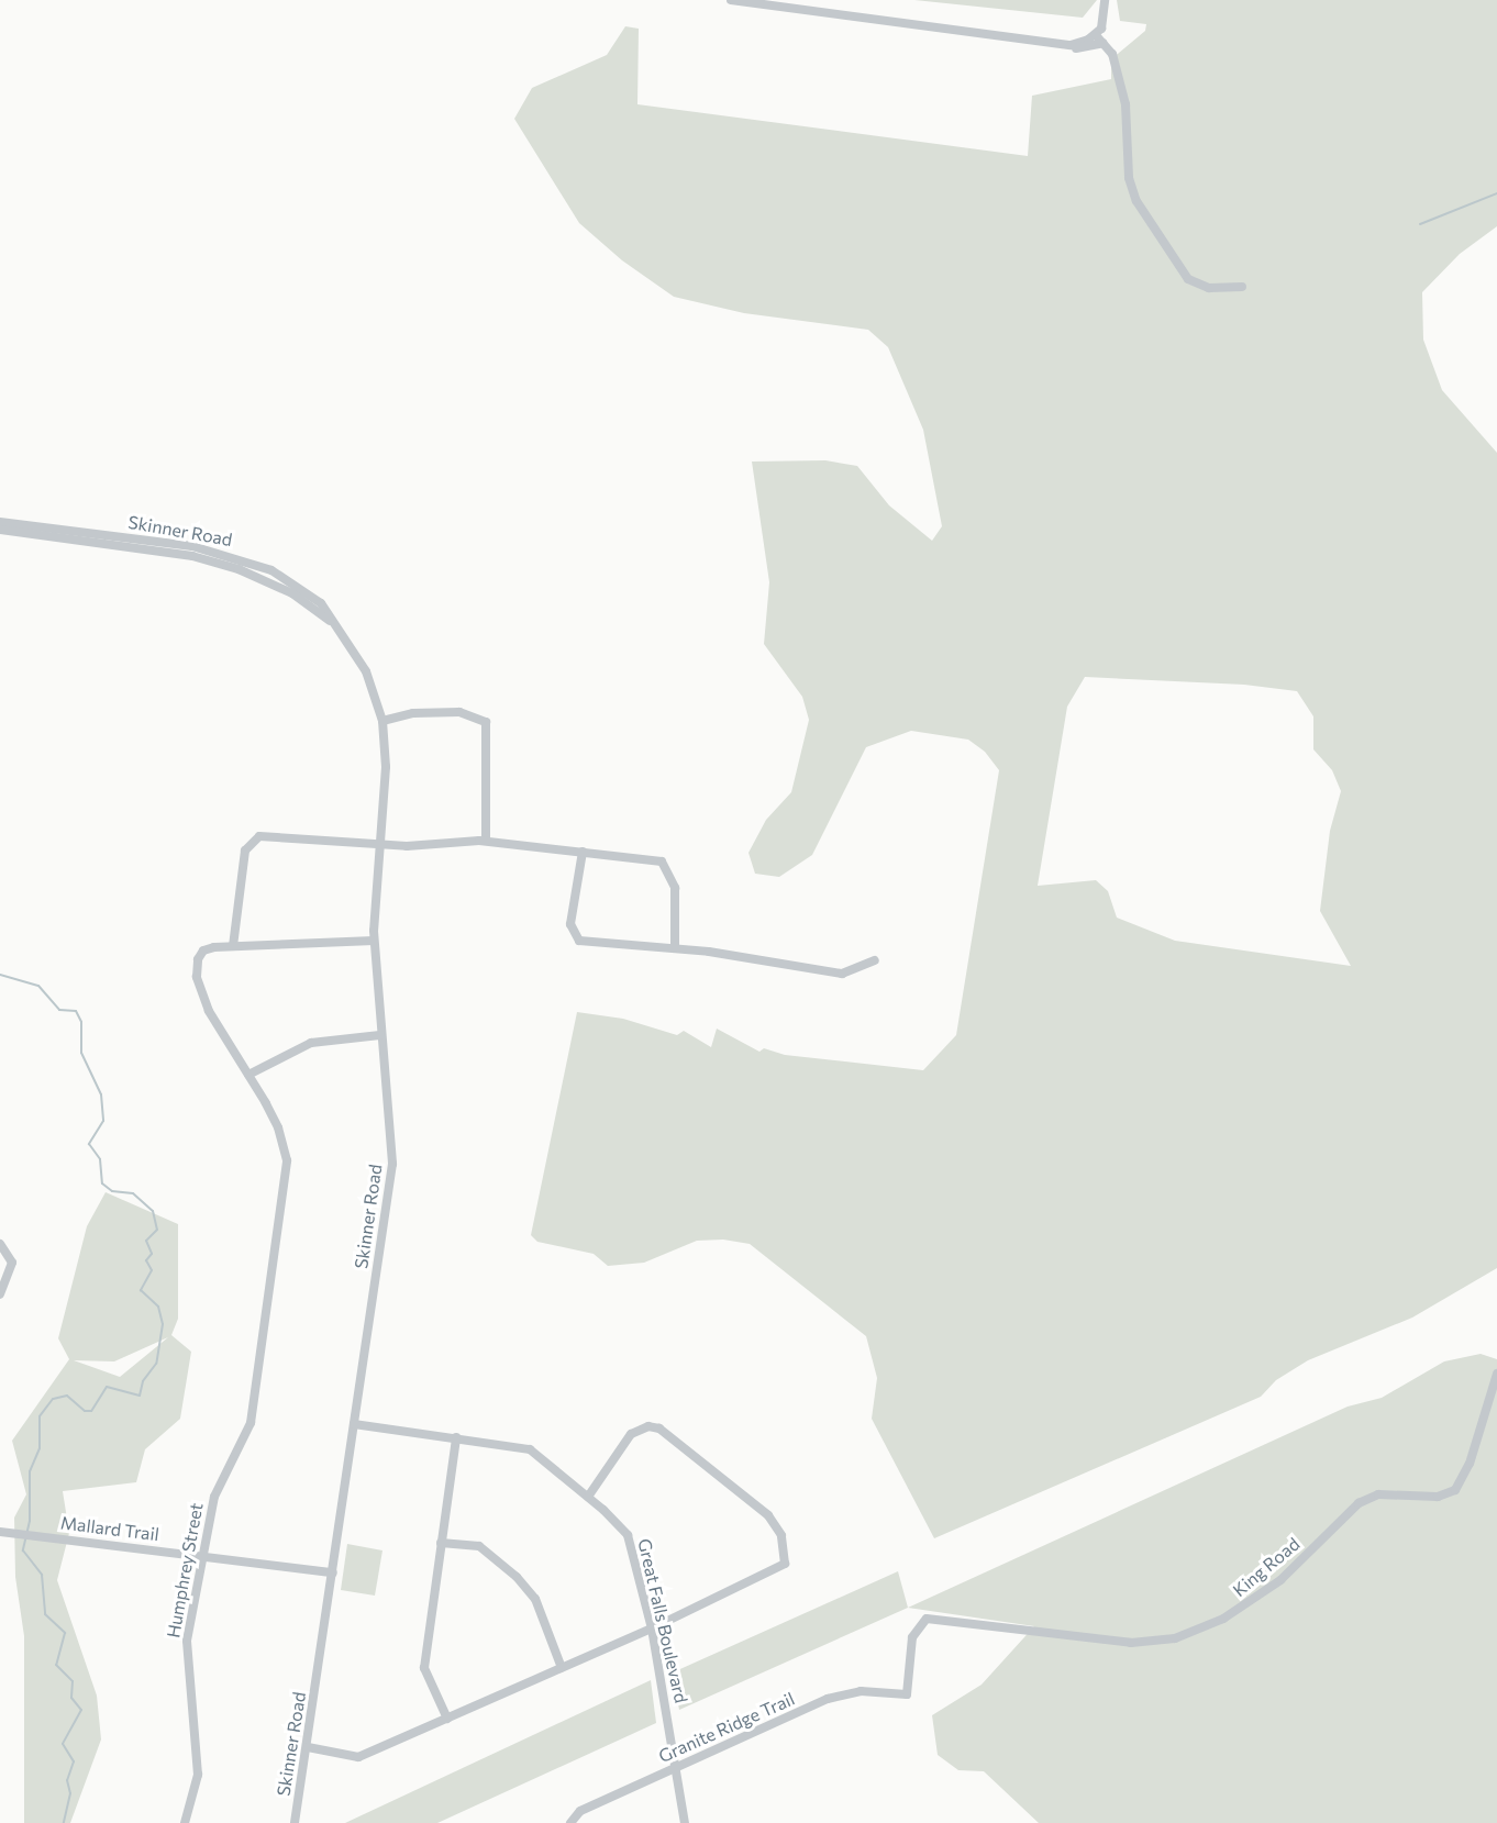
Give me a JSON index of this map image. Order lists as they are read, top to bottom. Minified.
{"streets":{"street":["Skinner Road","Mallard Trail","King Road","Humphrey Street","Great Falls Boulevard","Granite Ridge Trail"]},"crossings":[["Skinner Road","Mallard Trail"],["Skinner Road","Great Falls Boulevard"],["Mallard Trail","Humphrey Street"],["King Road","Granite Ridge Trail"],["Great Falls Boulevard","Granite Ridge Trail"]]}
